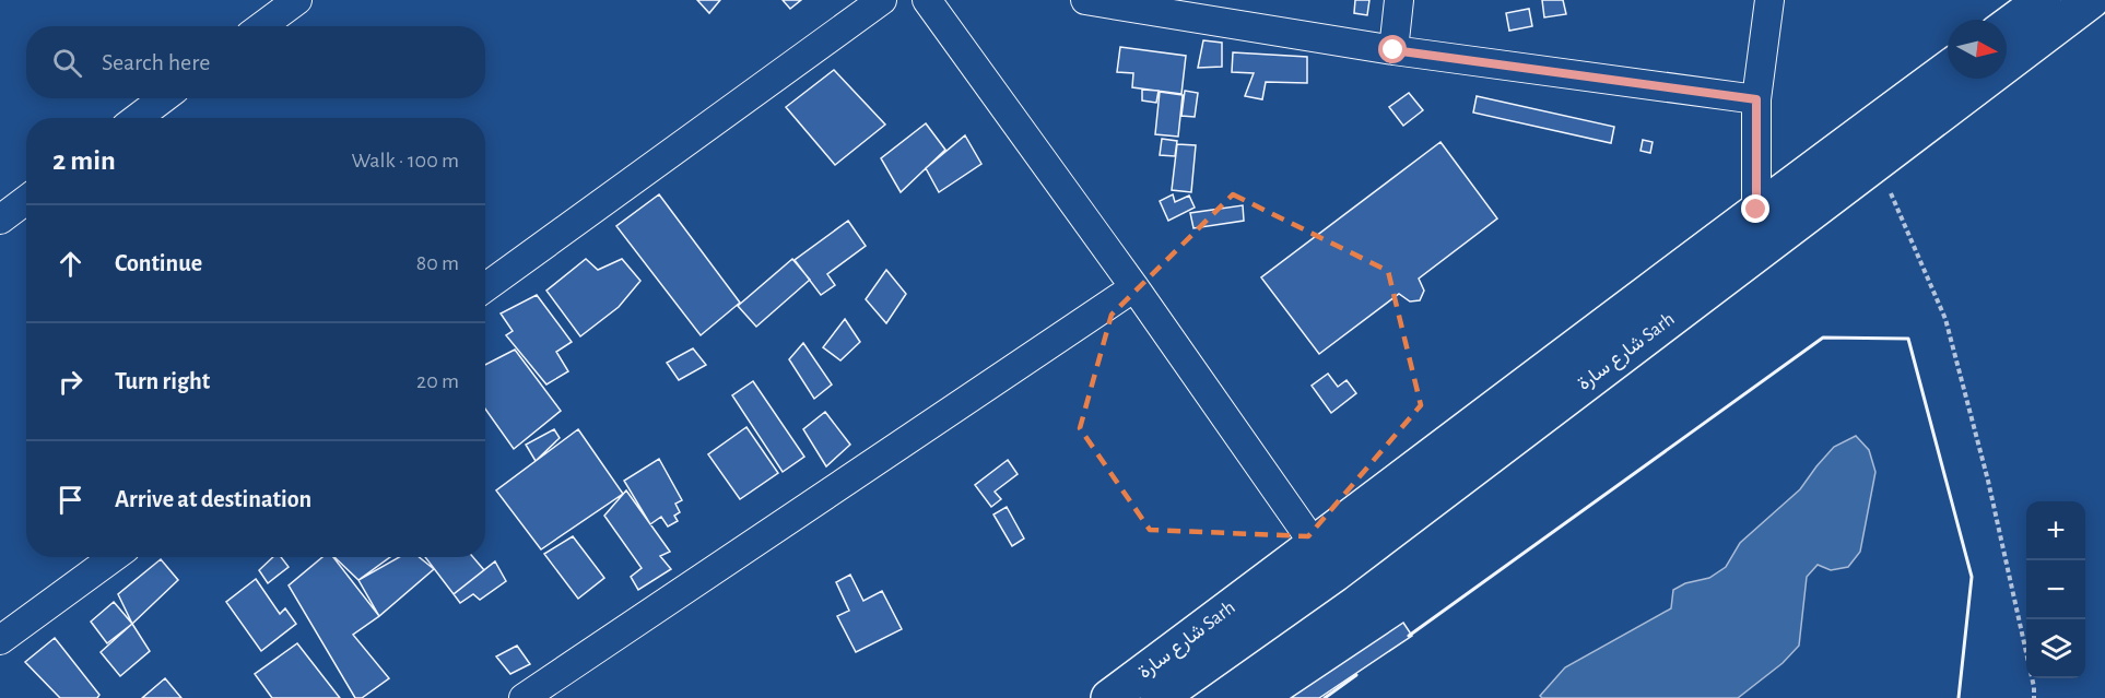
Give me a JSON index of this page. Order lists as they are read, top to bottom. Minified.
{"streets":{"highway":["شارع سارة Sarh"]},"north":"right","page":{"search":"Search here","heading":["2 min","Walk · 100 m"],"list":[["Continue","80 m"],["Turn right","20 m"],"Arrive at destination"],"map_buttons":["+","−"]}}
